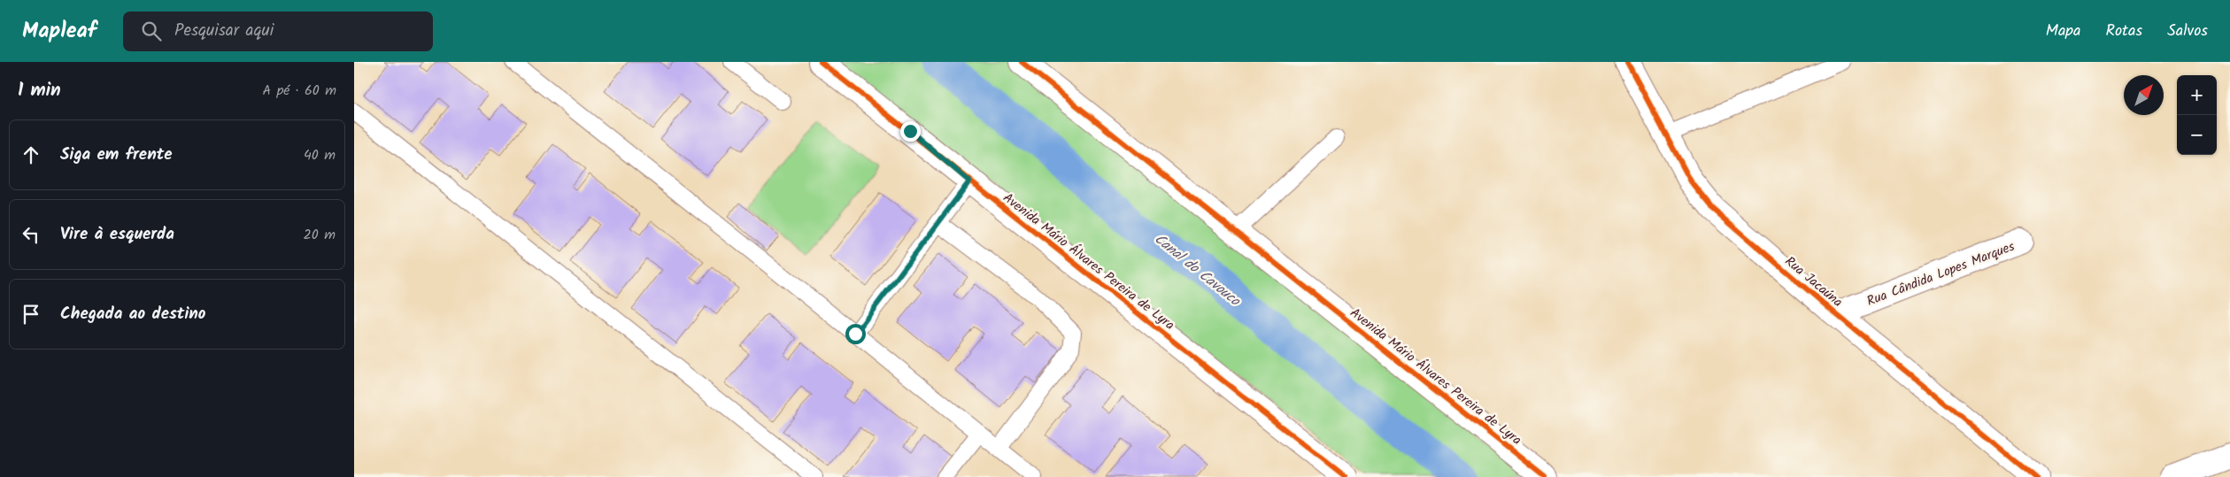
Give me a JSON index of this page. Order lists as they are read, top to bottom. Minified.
{"streets":{"street":["Avenida Mário Álvares Pereira de Lyra","Rua Cândida Lopes Marques","Rua Jacaúna"]},"crossings":[["Rua Cândida Lopes Marques","Rua Jacaúna"]],"water":["Canal do Cavouco"],"north":"top right","page":{"header":"Mapleaf","search":"Pesquisar aqui","nav":["Mapa","Rotas","Salvos"],"heading":["1 min","A pé · 60 m"],"map_buttons":["+","−"],"list":[["Siga em frente","40 m"],["Vire à esquerda","20 m"],"Chegada ao destino"]}}
